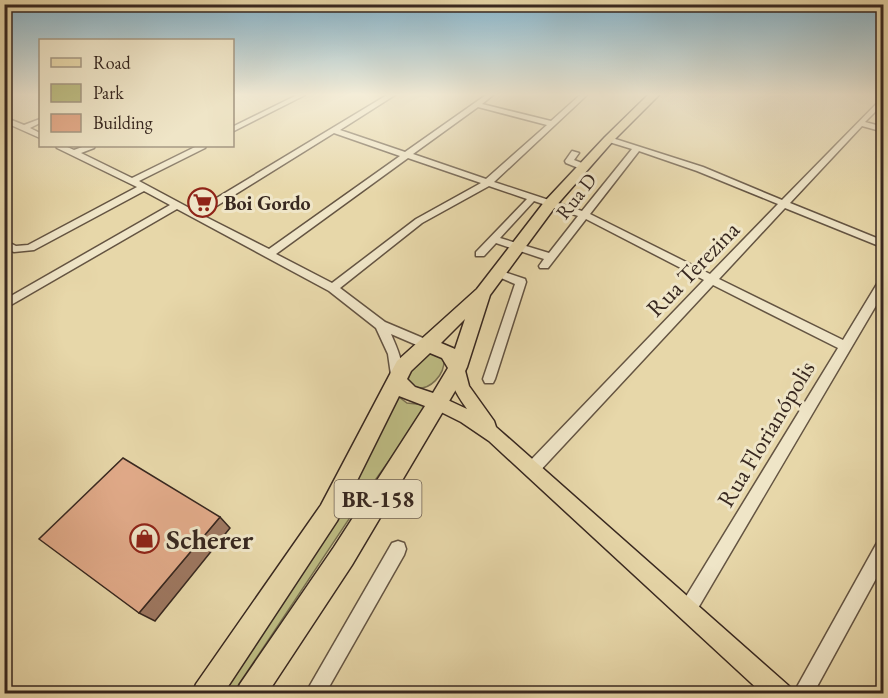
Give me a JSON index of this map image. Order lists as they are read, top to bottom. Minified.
{"streets":{"highway":["BR-158"],"street":["Rua D","Rua Terezina","Rua Florianópolis"]},"crossings":[["Rua D","BR-158"]],"places":{"supermarket":["Boi Gordo"],"shop":["Scherer"]},"legend":["Road","Park","Building"]}
